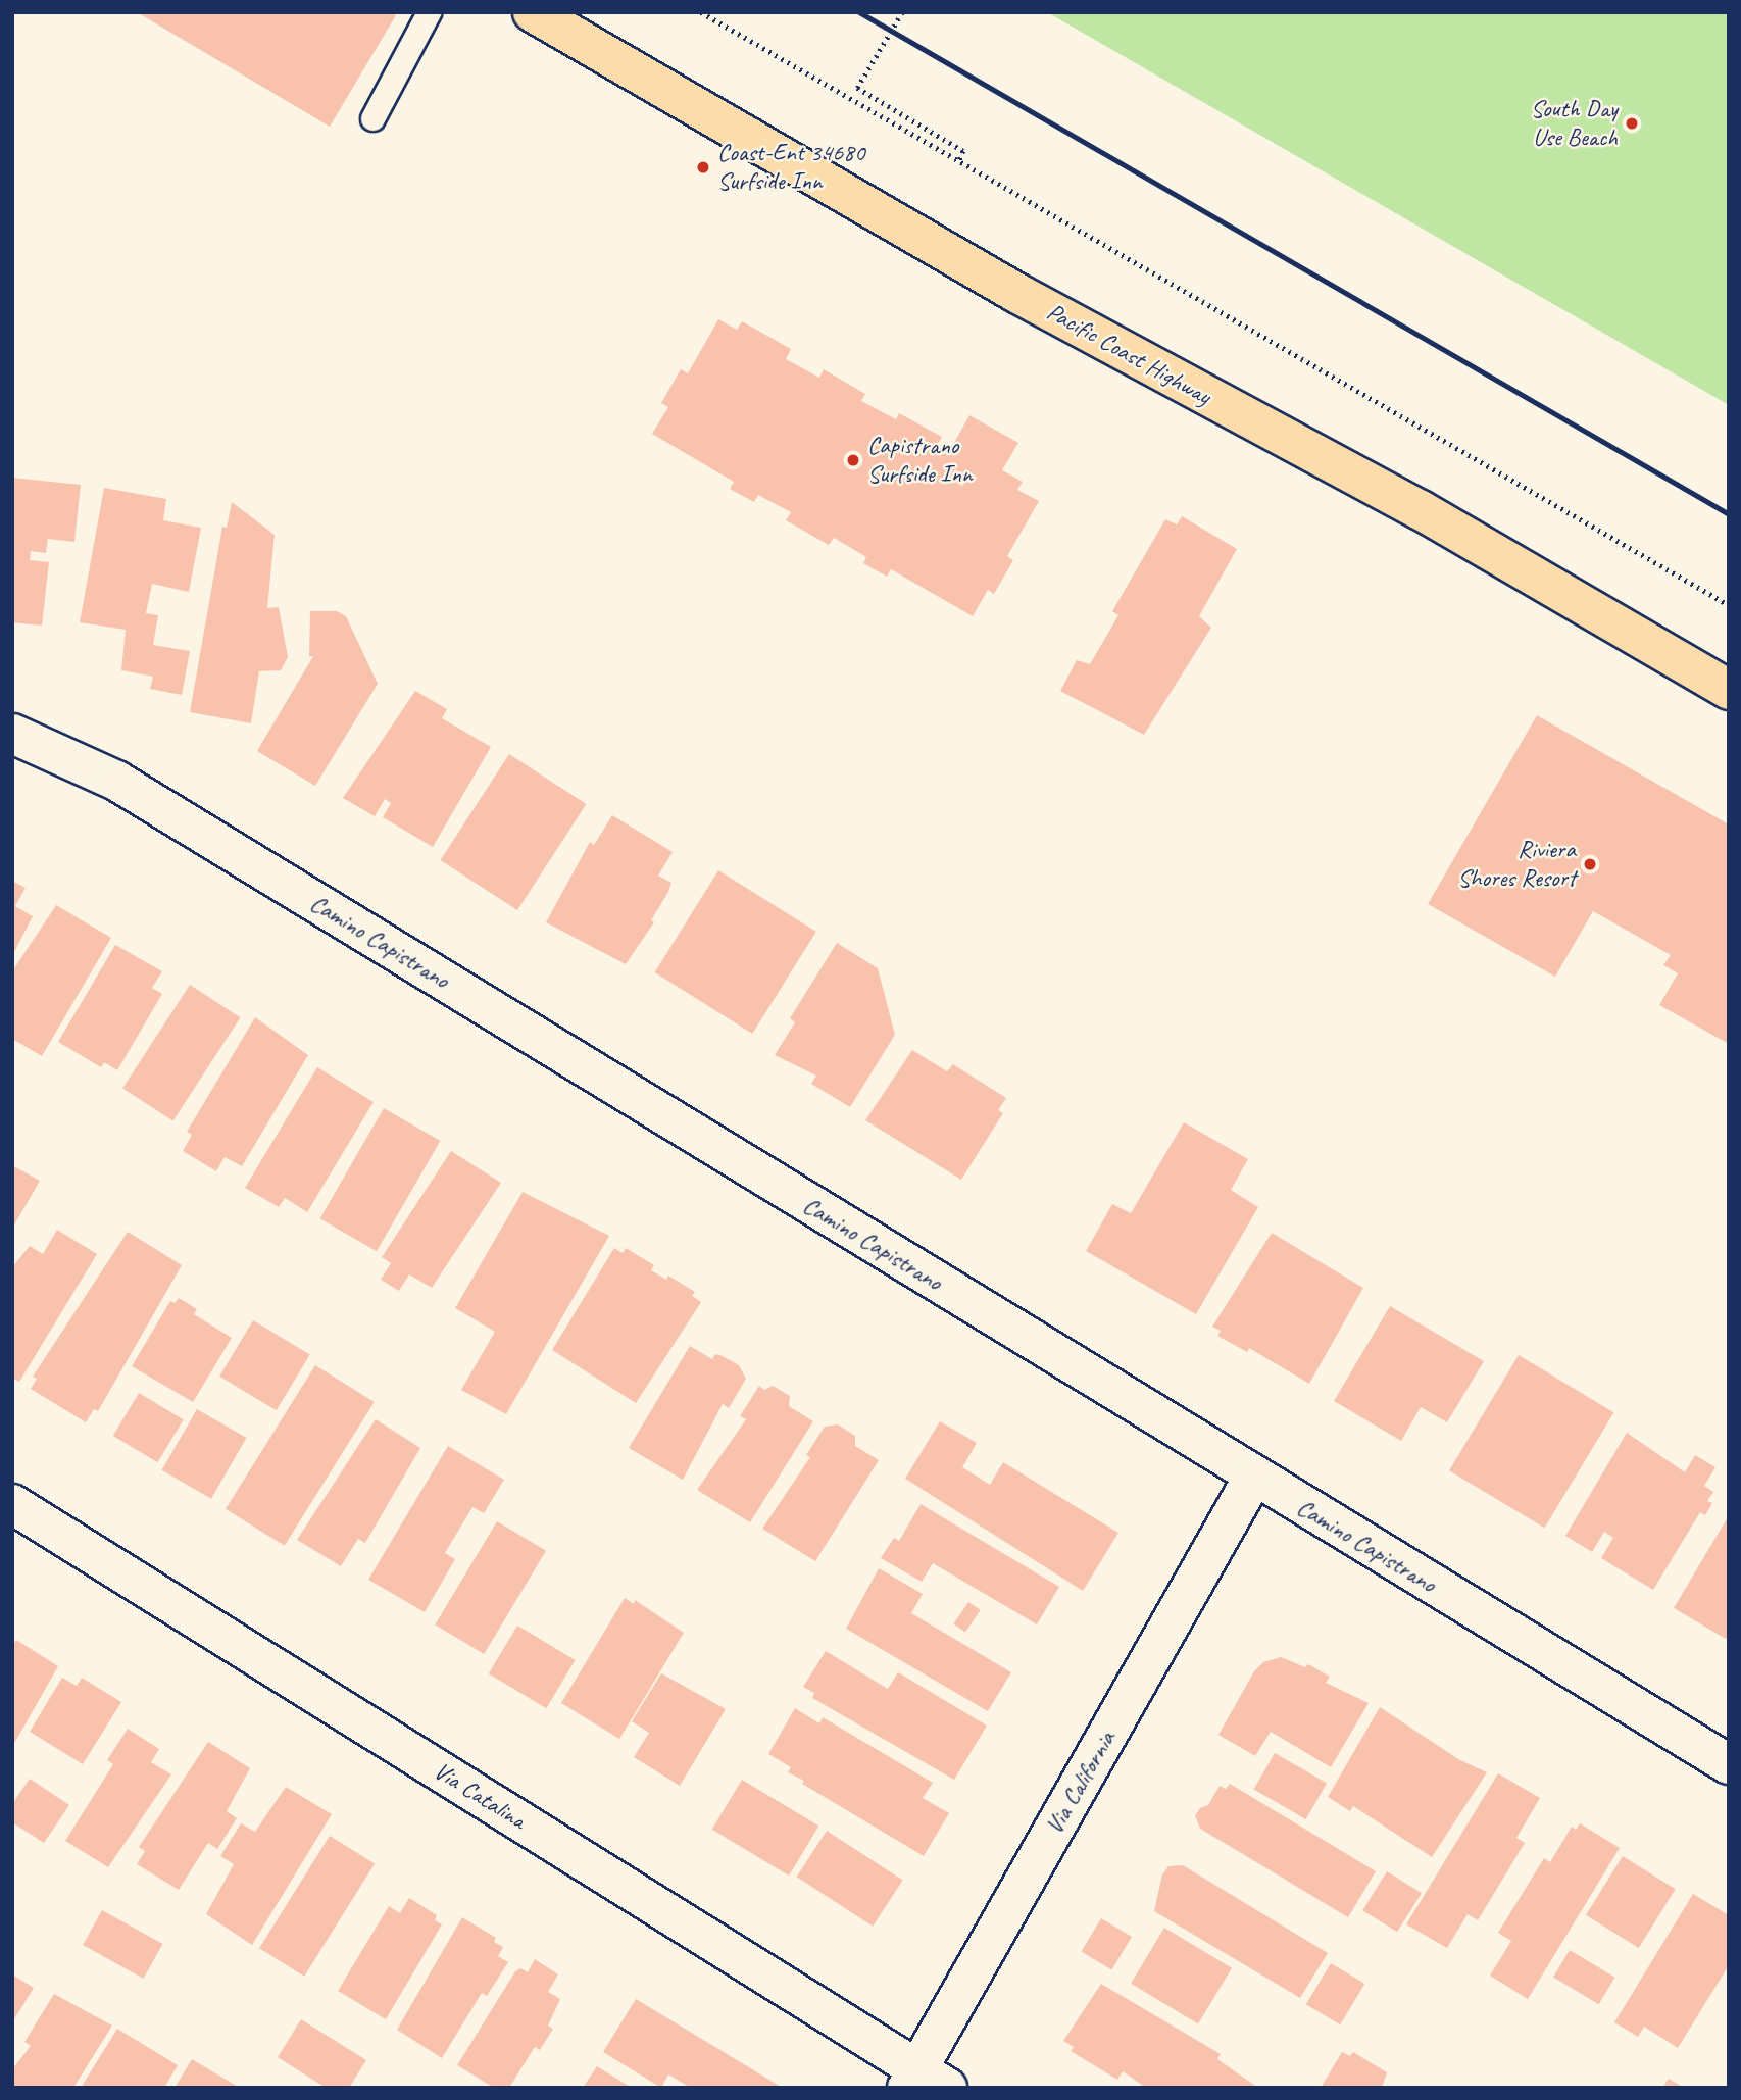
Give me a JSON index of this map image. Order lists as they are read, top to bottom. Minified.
{"streets":{"main road":["Pacific Coast Highway","Camino Capistrano","Via California","Via Catalina"]},"crossings":[["Camino Capistrano","Via California"],["Via California","Via Catalina"]],"places":["South Day Use Beach","Coast-Ent 34680 Surfside Inn","Capistrano Surfside Inn","Riviera Shores Resort"]}
